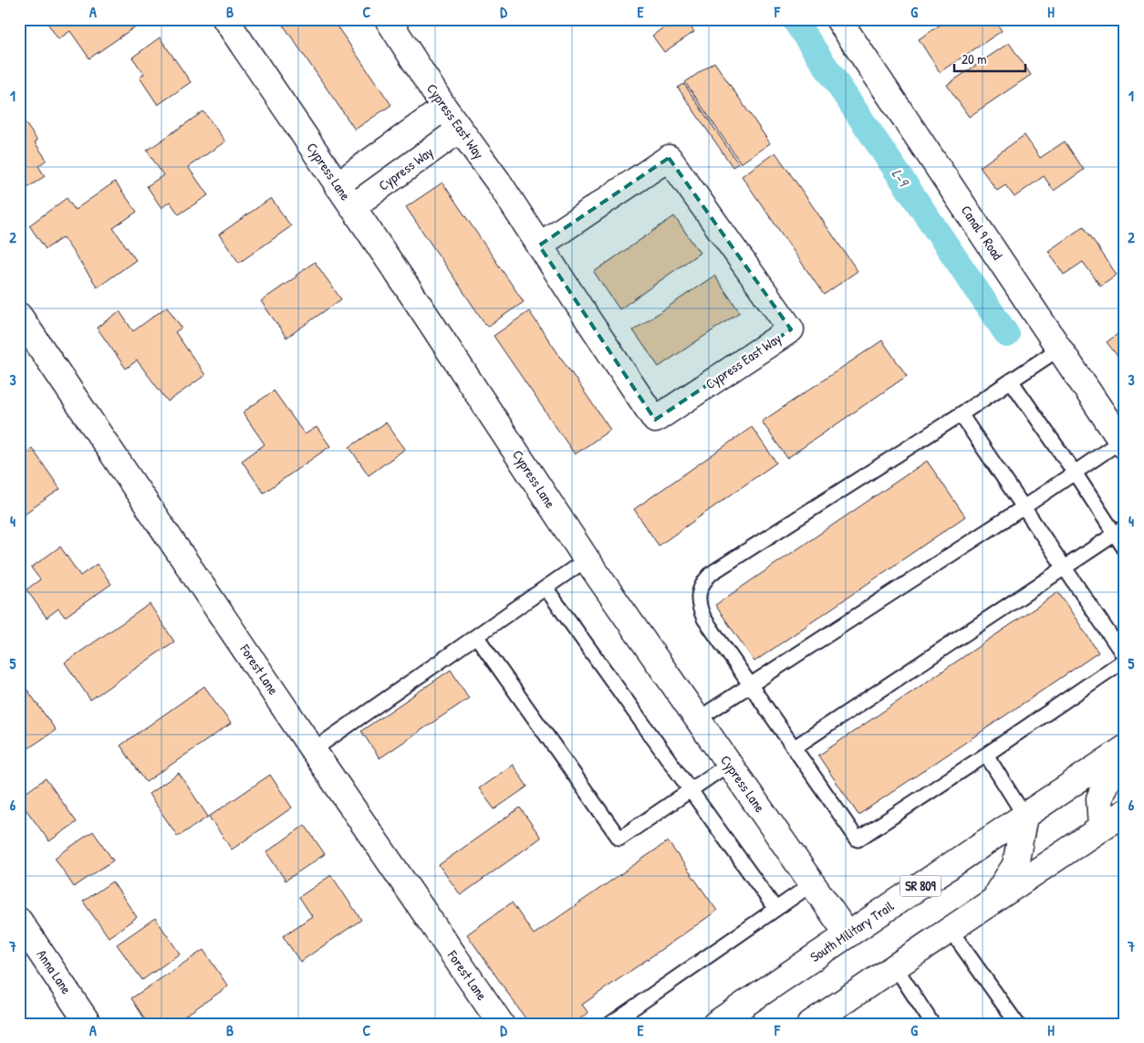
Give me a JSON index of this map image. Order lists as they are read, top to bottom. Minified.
{"streets":{"street":["Cypress East Way","Cypress Way","Cypress Lane","Canal 9 Road","Forest Lane","SR 809","South Military Trail","Anna Lane"]},"crossings":[["Cypress East Way","Cypress Way"],["Cypress Way","Cypress Lane"],["Cypress Lane","South Military Trail"]],"water":["L-9"],"scale_bar":"20 m","grid":{"columns":["A","B","C","D","E","F","G","H"],"rows":["1","2","3","4","5","6","7"]}}
